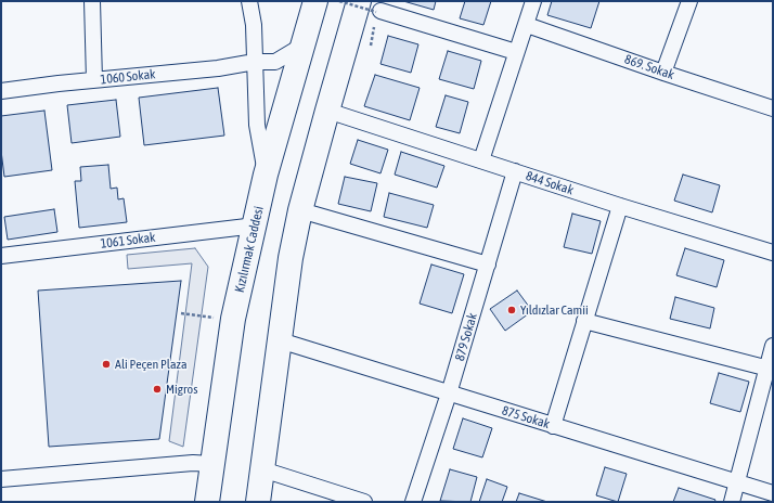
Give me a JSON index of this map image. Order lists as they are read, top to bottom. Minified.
{"streets":{"main road":["Kızılırmak Caddesi"],"street":["869. Sokak","1060 Sokak","844 Sokak","1061 Sokak","879 Sokak","875 Sokak"]},"crossings":[["1060 Sokak","Kızılırmak Caddesi"],["844 Sokak","879 Sokak"],["1061 Sokak","Kızılırmak Caddesi"],["879 Sokak","875 Sokak"]],"places":["Yıldızlar Camii","Ali Peçen Plaza","Migros"]}
